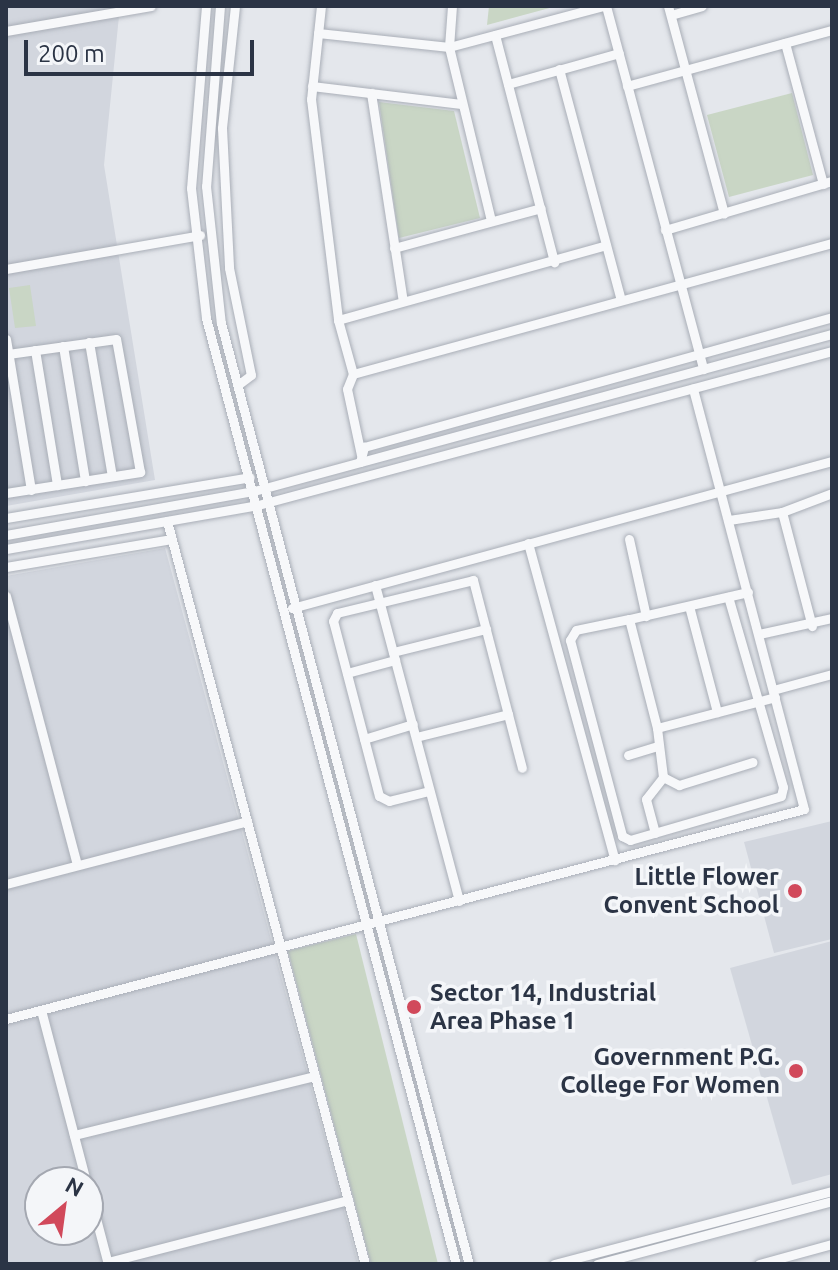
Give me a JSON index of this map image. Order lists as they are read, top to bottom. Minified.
{"places":["Little Flower Convent School","Sector 14, Industrial Area Phase 1","Government P.G. College For Women"],"scale_bar":"200 m","north":"top right"}
